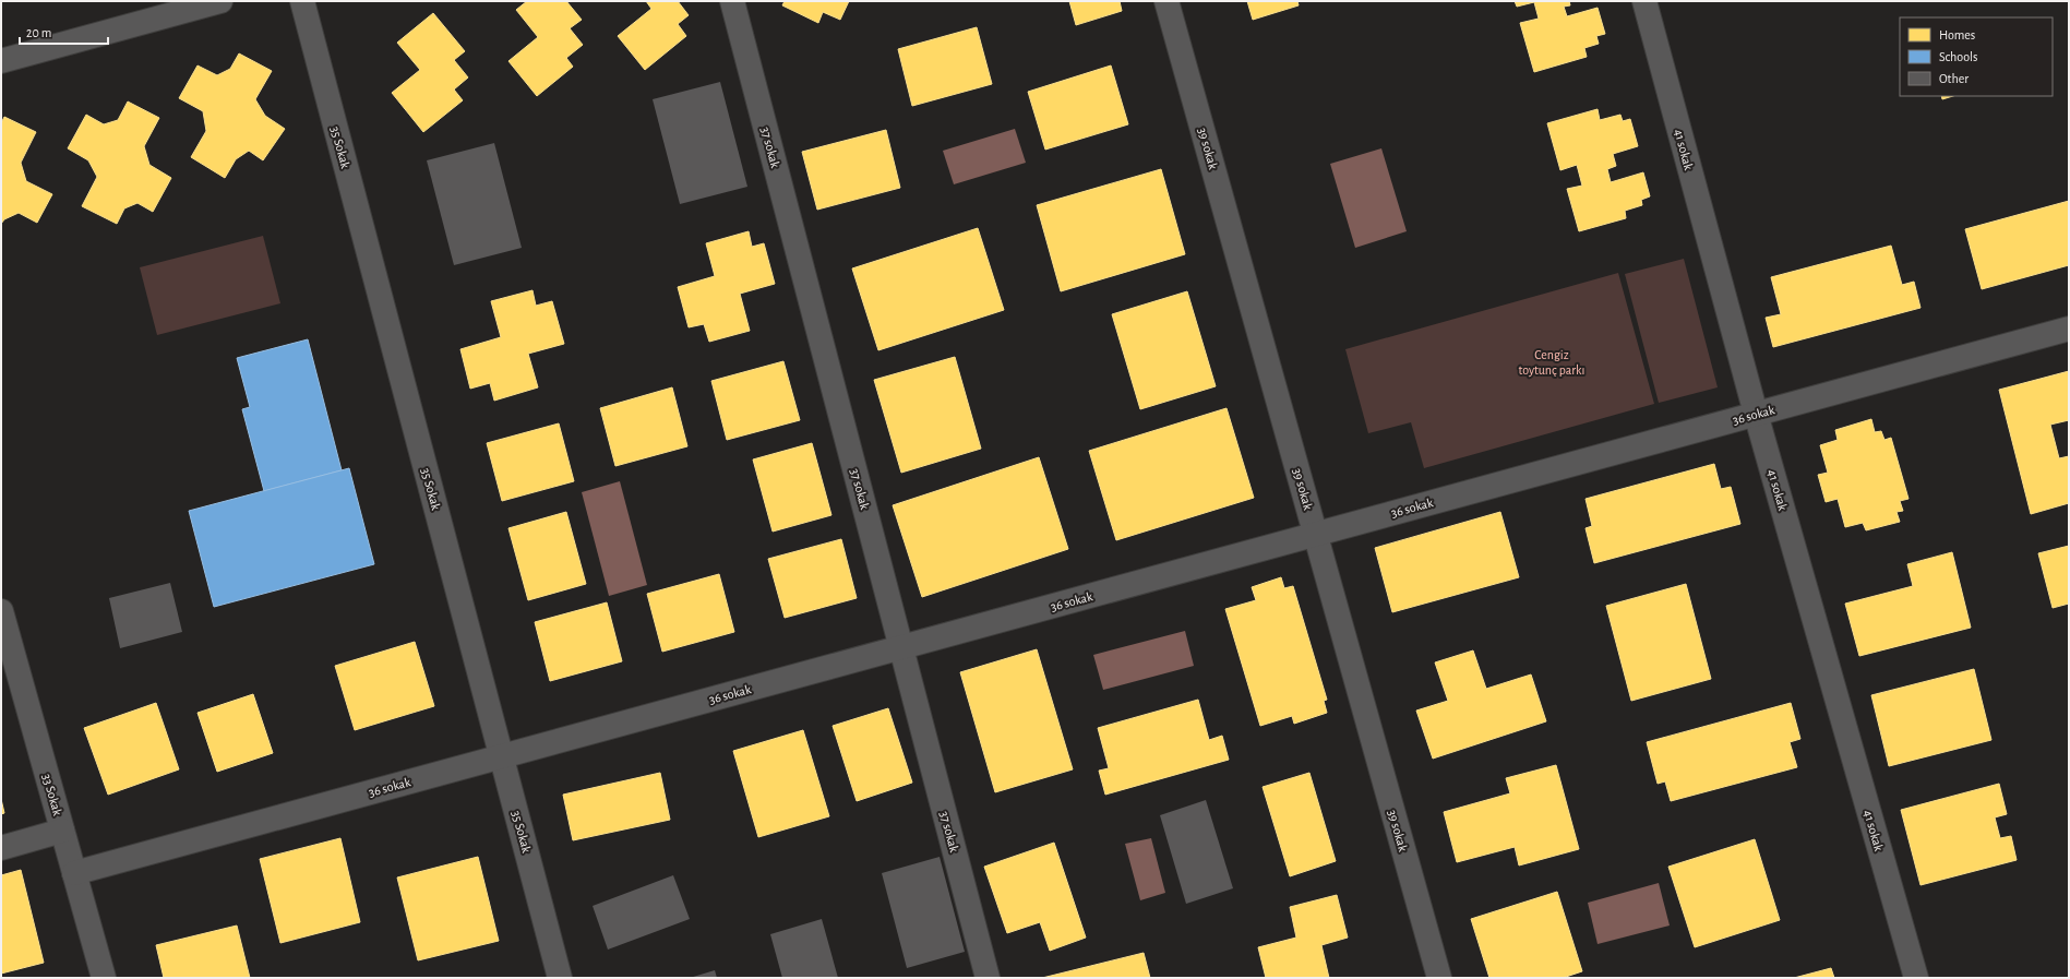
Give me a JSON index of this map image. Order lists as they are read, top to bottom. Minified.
{"streets":{"street":["35 Sokak","37 sokak","39 sokak","41 sokak","36 sokak","33 Sokak"]},"crossings":[["35 Sokak","36 sokak"],["37 sokak","36 sokak"],["39 sokak","36 sokak"],["41 sokak","36 sokak"],["36 sokak","33 Sokak"]],"parks":["Cengiz toytunç parkı"],"legend":["Homes","Schools","Other"],"scale_bar":"20 m"}
